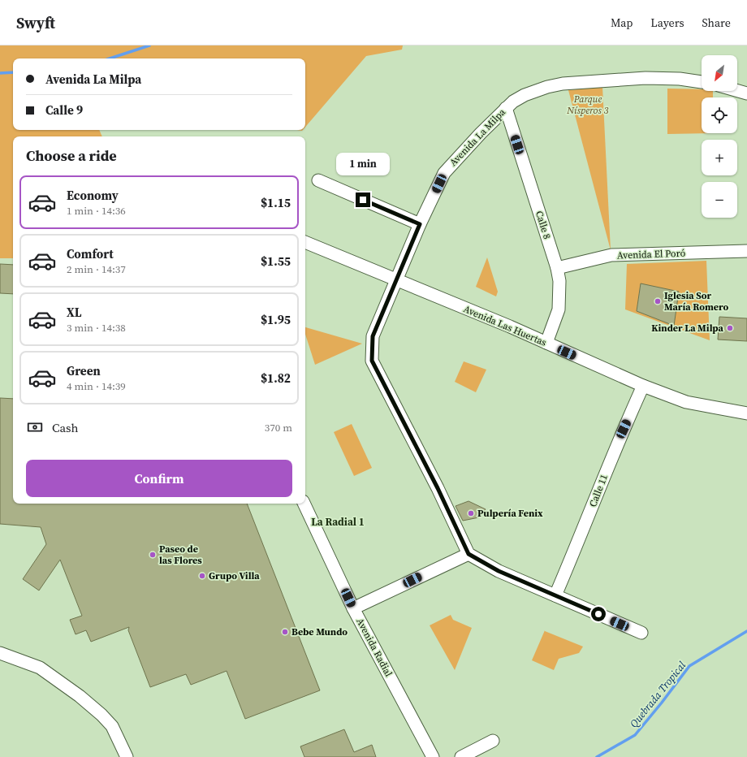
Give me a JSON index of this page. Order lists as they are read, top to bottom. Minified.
{"streets":{"street":["Avenida La Milpa","Calle 8","Avenida El Poró","Avenida Las Huertas","Calle 11","Avenida Radial"]},"crossings":[["Avenida La Milpa","Calle 8"],["Avenida La Milpa","Avenida Las Huertas"],["Calle 8","Avenida El Poró"],["Calle 8","Avenida Las Huertas"],["Avenida Las Huertas","Calle 11"]],"districts":["La Radial 1"],"water":["Quebrada Tropical"],"parks":["Parque Nísperos 3"],"places":["Iglesia Sor María Romero","Kinder La Milpa","Pulpería Fenix","Paseo de las Flores","Grupo Villa","Bebe Mundo"],"north":"bottom left","page":{"header":"Swyft","nav":["Map","Layers","Share"],"map_buttons":["+","−"],"banner":["Avenida La Milpa","Calle 9"],"heading":"Choose a ride","bubble":"1 min","list":[{"name":"Economy","note":"1 min · 14:36","value":"$1.15"},{"name":"Comfort","note":"2 min · 14:37","value":"$1.55"},{"name":"XL","note":"3 min · 14:38","value":"$1.95"},{"name":"Green","note":"4 min · 14:39","value":"$1.82"}],"pay":["Cash","370 m"],"buttons":"Confirm"}}
